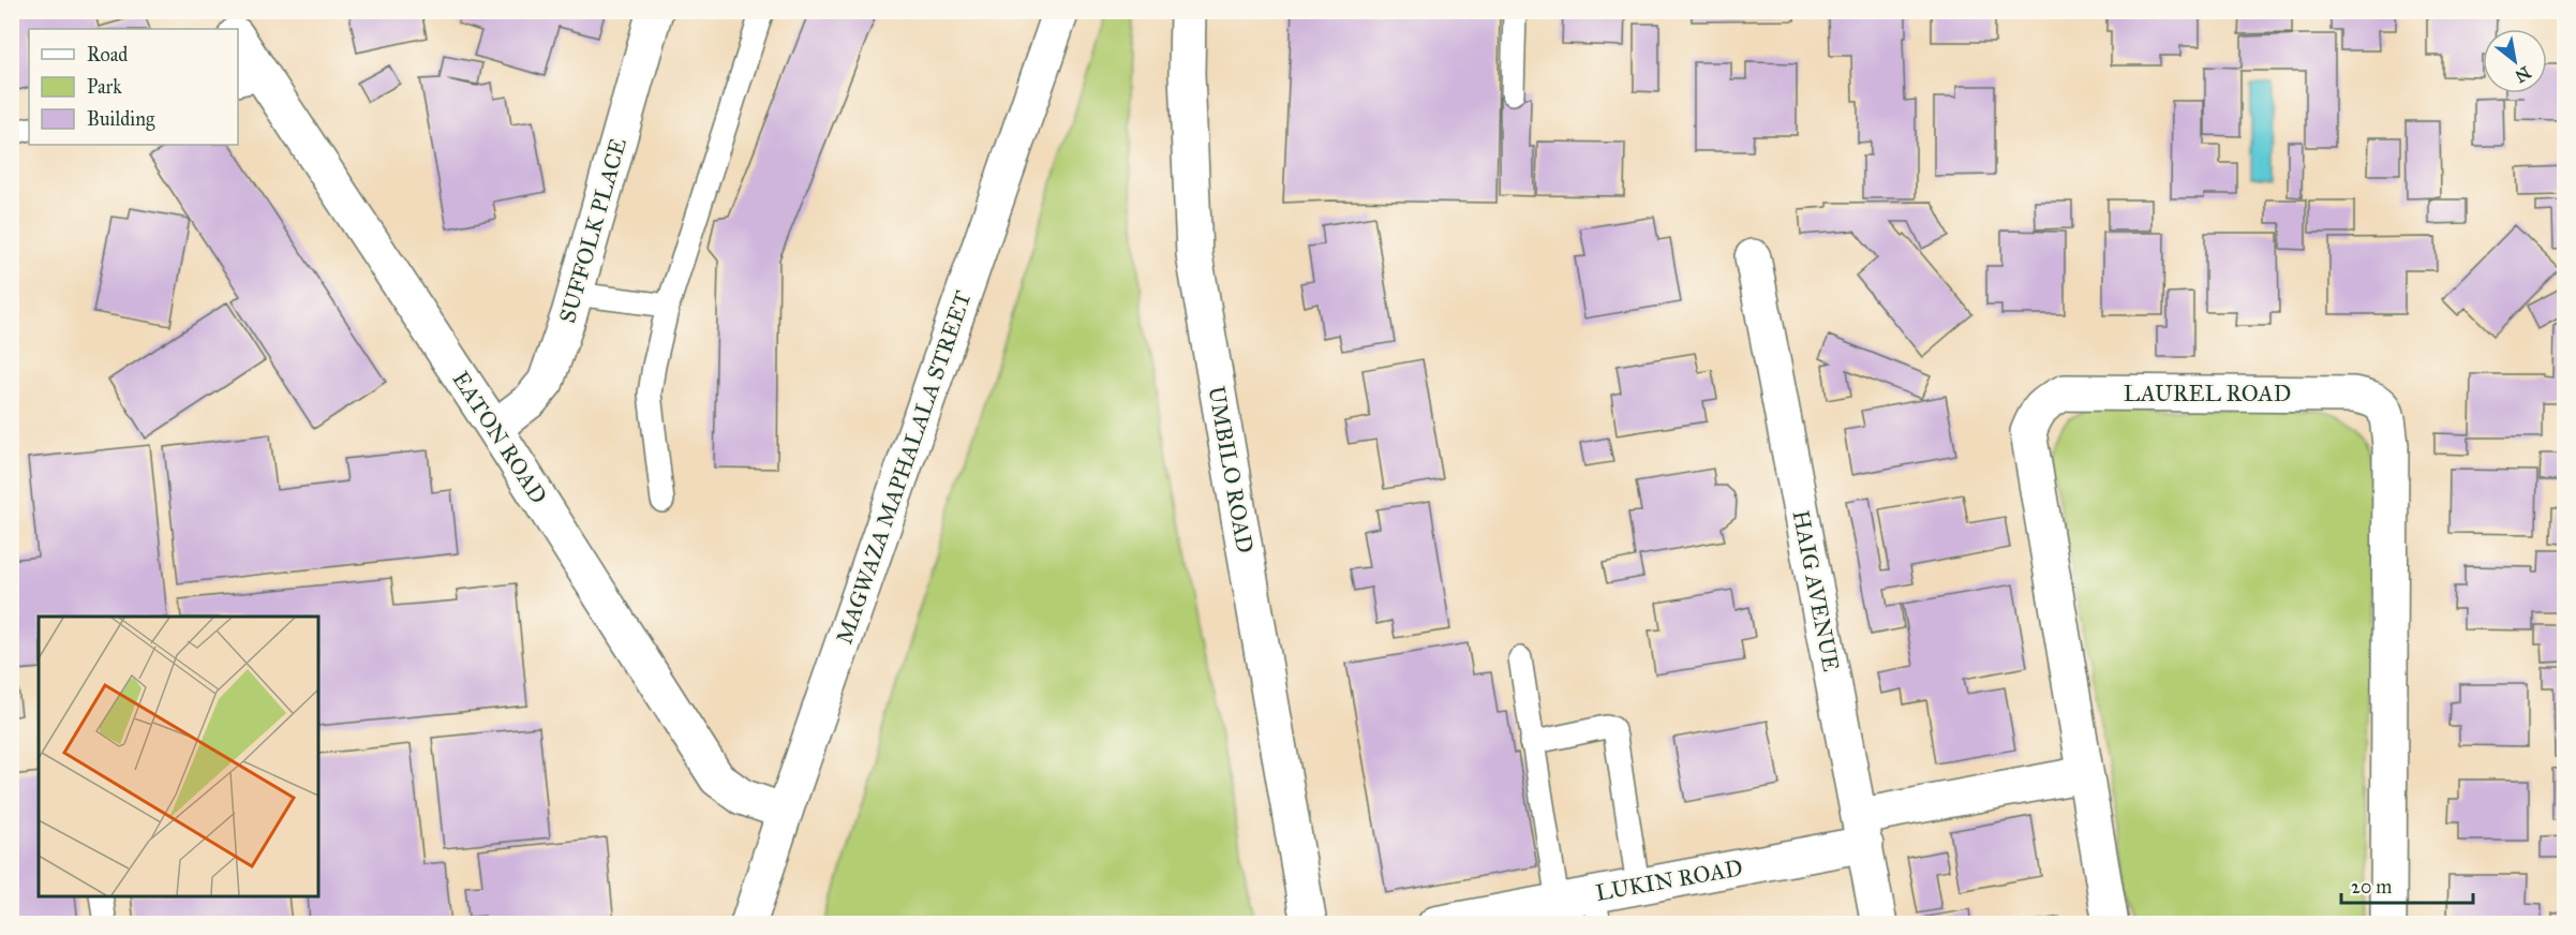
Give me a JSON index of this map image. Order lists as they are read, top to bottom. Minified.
{"streets":{"street":["SUFFOLK PLACE","LAUREL ROAD","EATON ROAD","MAGWAZA MAPHALALA STREET","UMBILO ROAD","HAIG AVENUE","LUKIN ROAD"]},"crossings":[["SUFFOLK PLACE","EATON ROAD"],["LAUREL ROAD","LUKIN ROAD"],["EATON ROAD","MAGWAZA MAPHALALA STREET"],["HAIG AVENUE","LUKIN ROAD"]],"legend":["Road","Park","Building"],"scale_bar":"20 m","north":"bottom right"}
